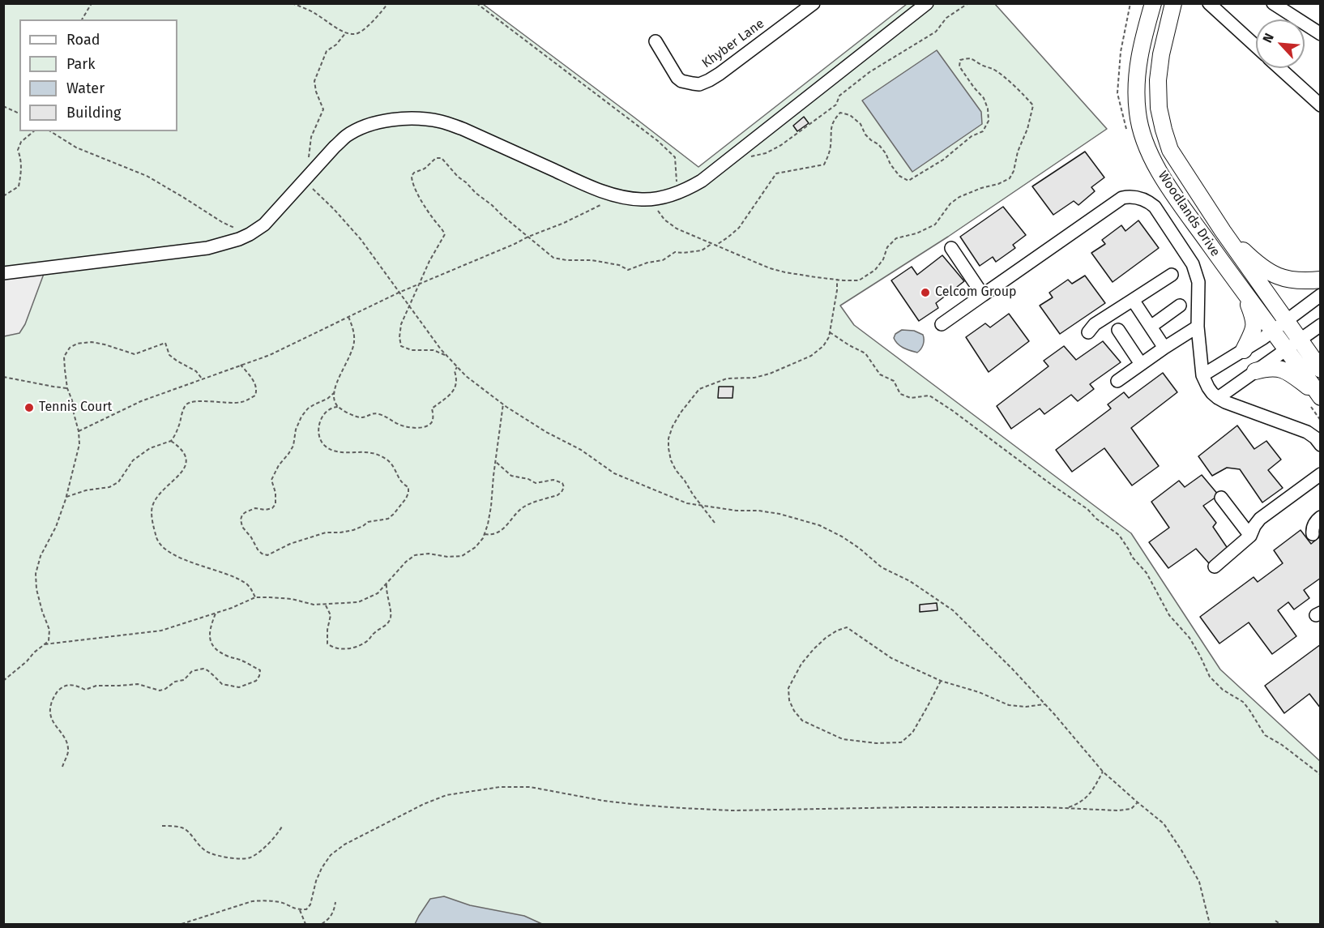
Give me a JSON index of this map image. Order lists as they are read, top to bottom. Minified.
{"streets":{"main road":["Woodlands Drive"],"street":["Khyber Lane"]},"places":["Celcom Group","Tennis Court"],"legend":["Road","Park","Water","Building"],"north":"top left"}
